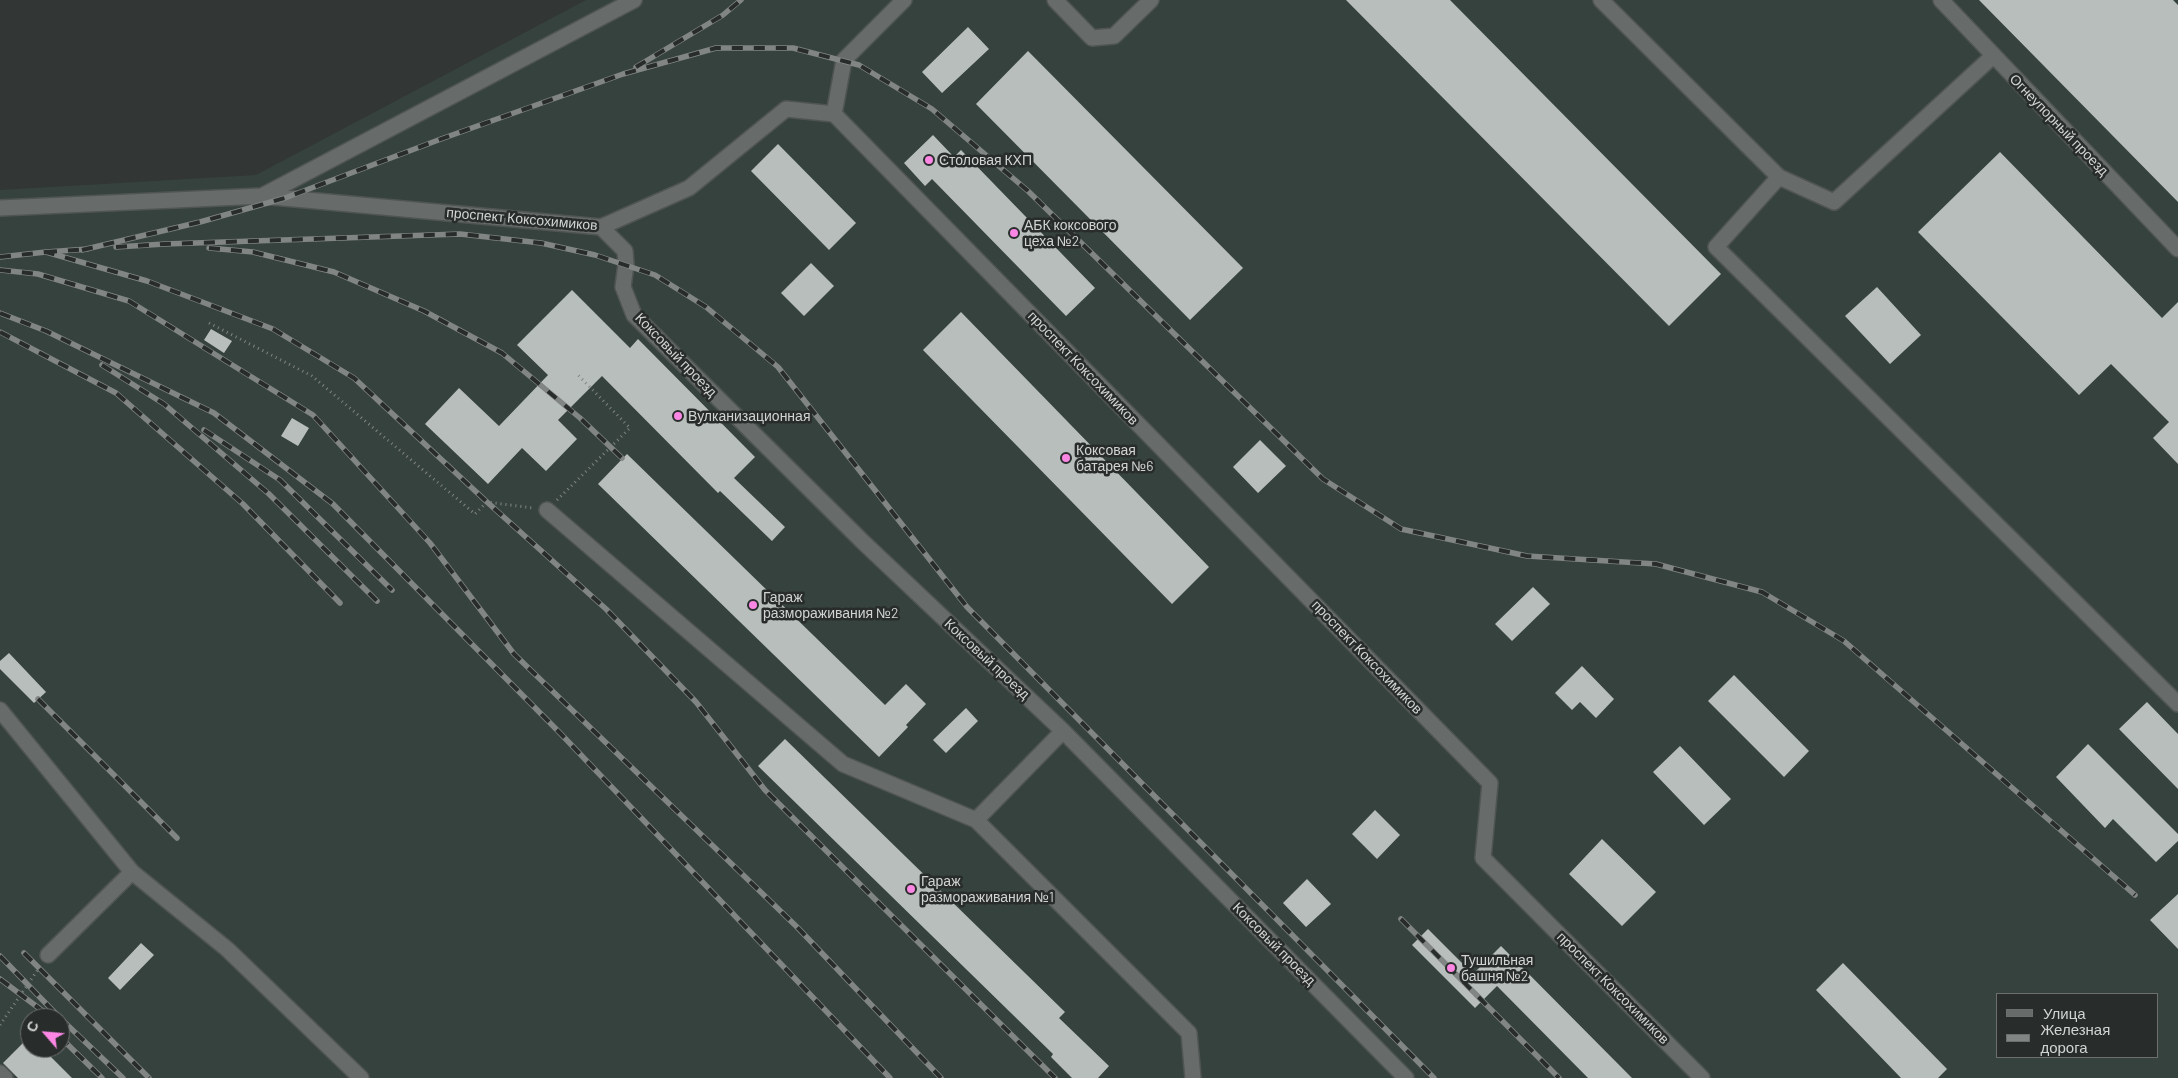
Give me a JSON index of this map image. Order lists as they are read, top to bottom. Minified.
{"streets":{"street":["Огнеупорный проезд","проспект Коксохимиков","Коксовый проезд"]},"crossings":[["проспект Коксохимиков","Коксовый проезд"]],"places":["Столовая КХП","АБК коксового цеха №2","Вулканизационная","Коксовая батарея №6","Гараж размораживания №2","Гараж размораживания №1","Тушильная башня №2"],"legend":["Улица","Железная дорога"],"north":"top left"}
